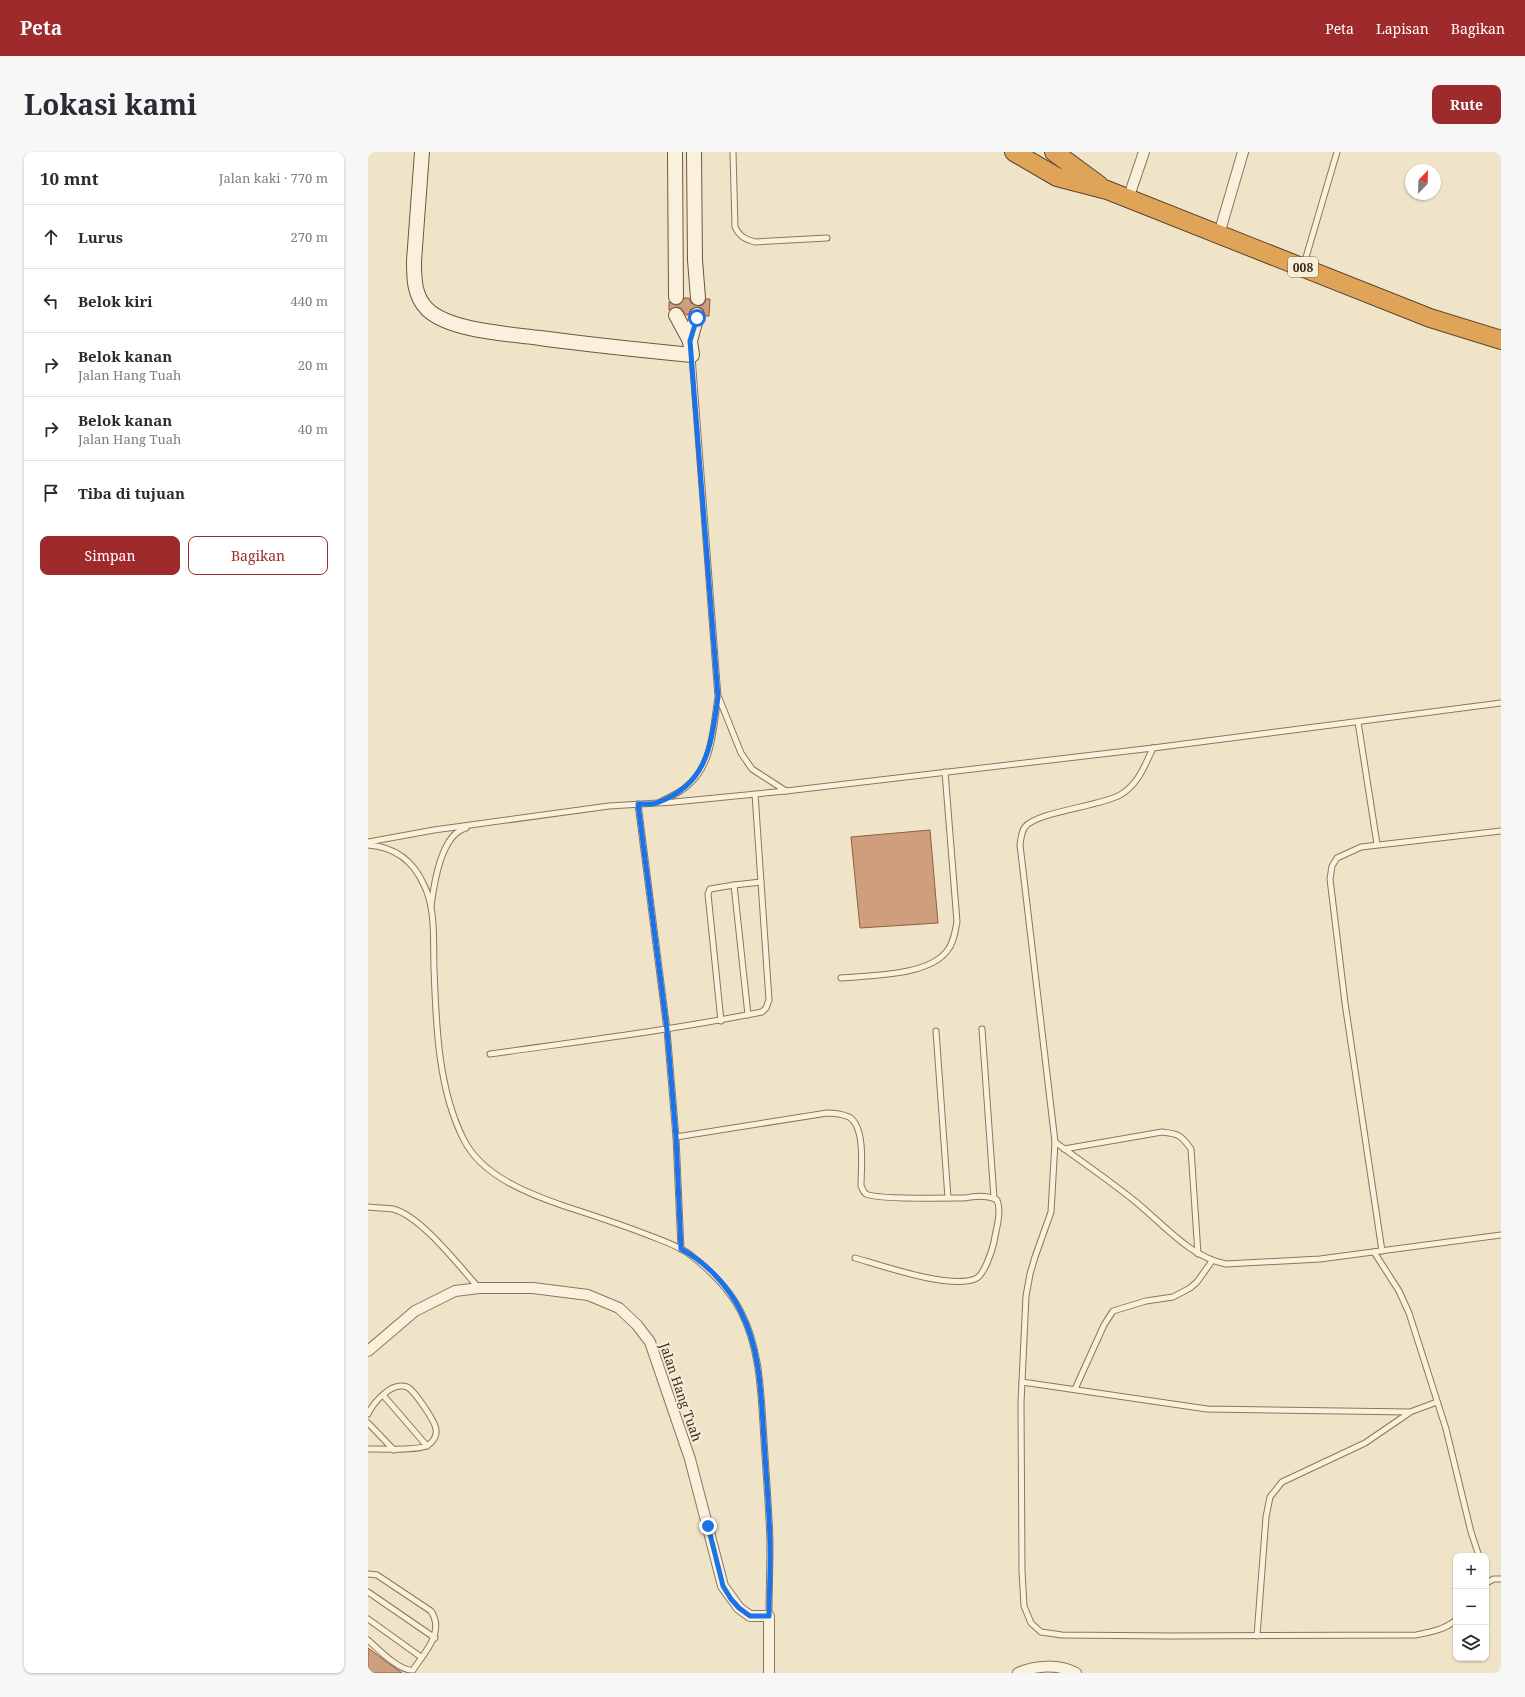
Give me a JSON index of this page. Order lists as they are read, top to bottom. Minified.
{"streets":{"highway":["008"],"street":["Jalan Hang Tuah"]},"north":"top right","page":{"header":"Peta","nav":["Peta","Lapisan","Bagikan"],"title":"Lokasi kami","buttons":["Rute",["Simpan","Bagikan"]],"heading":["10 mnt","Jalan kaki · 770 m"],"list":[["Lurus","270 m"],["Belok kiri","440 m"],["Belok kanan","Jalan Hang Tuah","20 m"],["Belok kanan","Jalan Hang Tuah","40 m"],"Tiba di tujuan"],"map_buttons":["+","−"]}}
